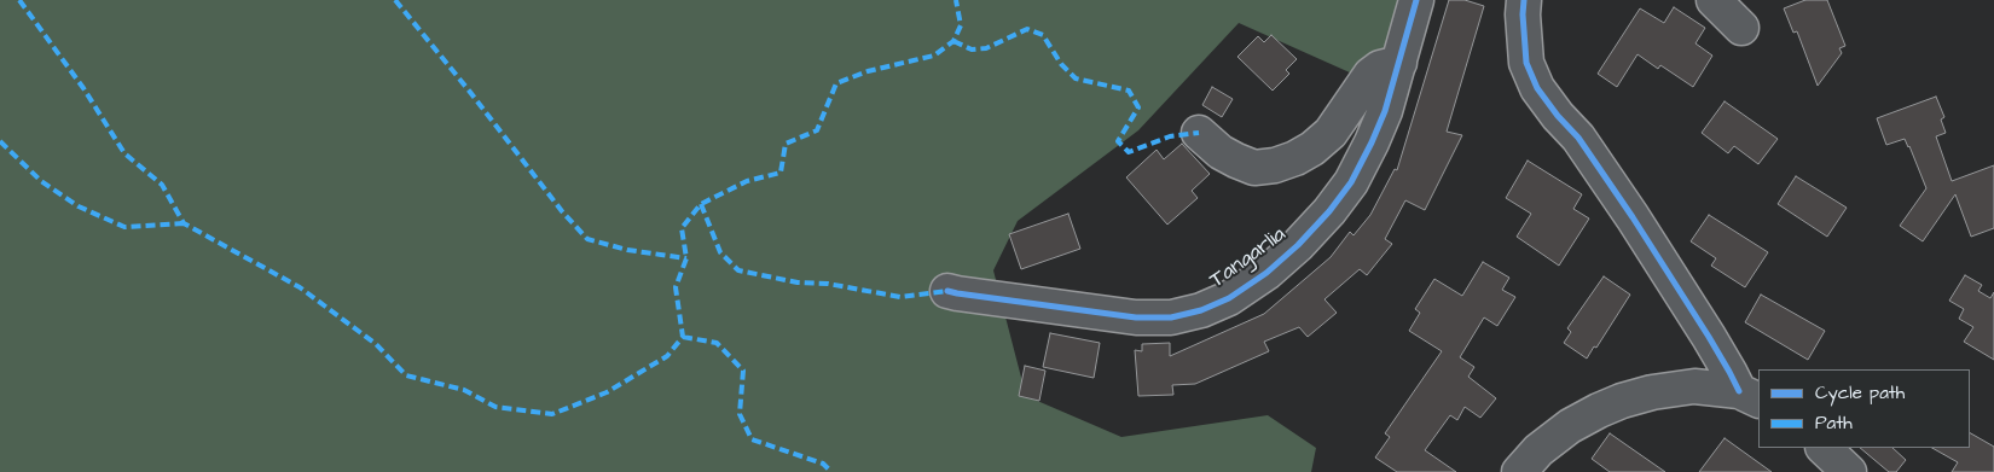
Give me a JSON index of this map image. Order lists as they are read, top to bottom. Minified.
{"streets":{"street":["Tangarlia"]},"legend":["Cycle path","Path"]}
